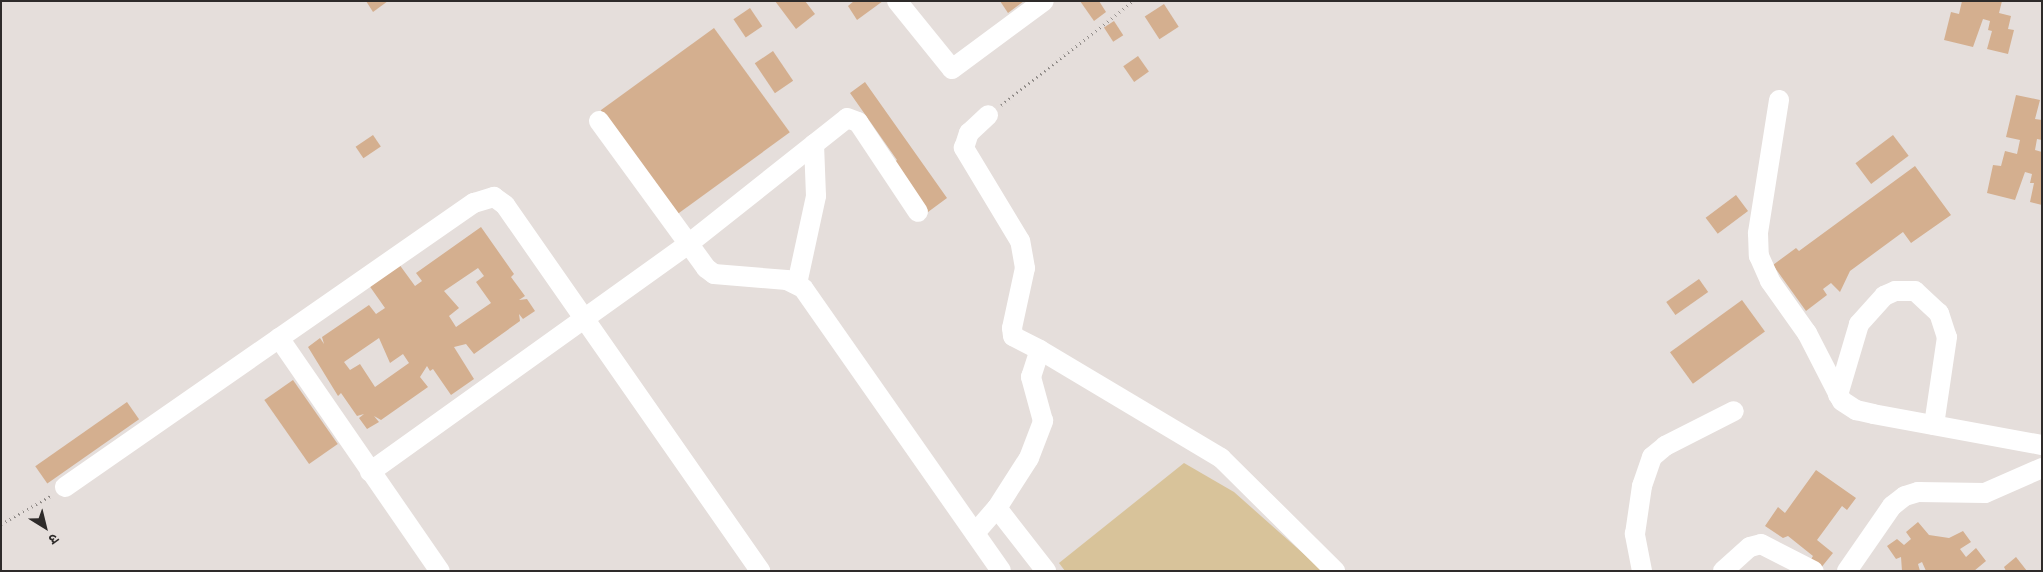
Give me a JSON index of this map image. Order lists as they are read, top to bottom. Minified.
{"north":"bottom right"}
